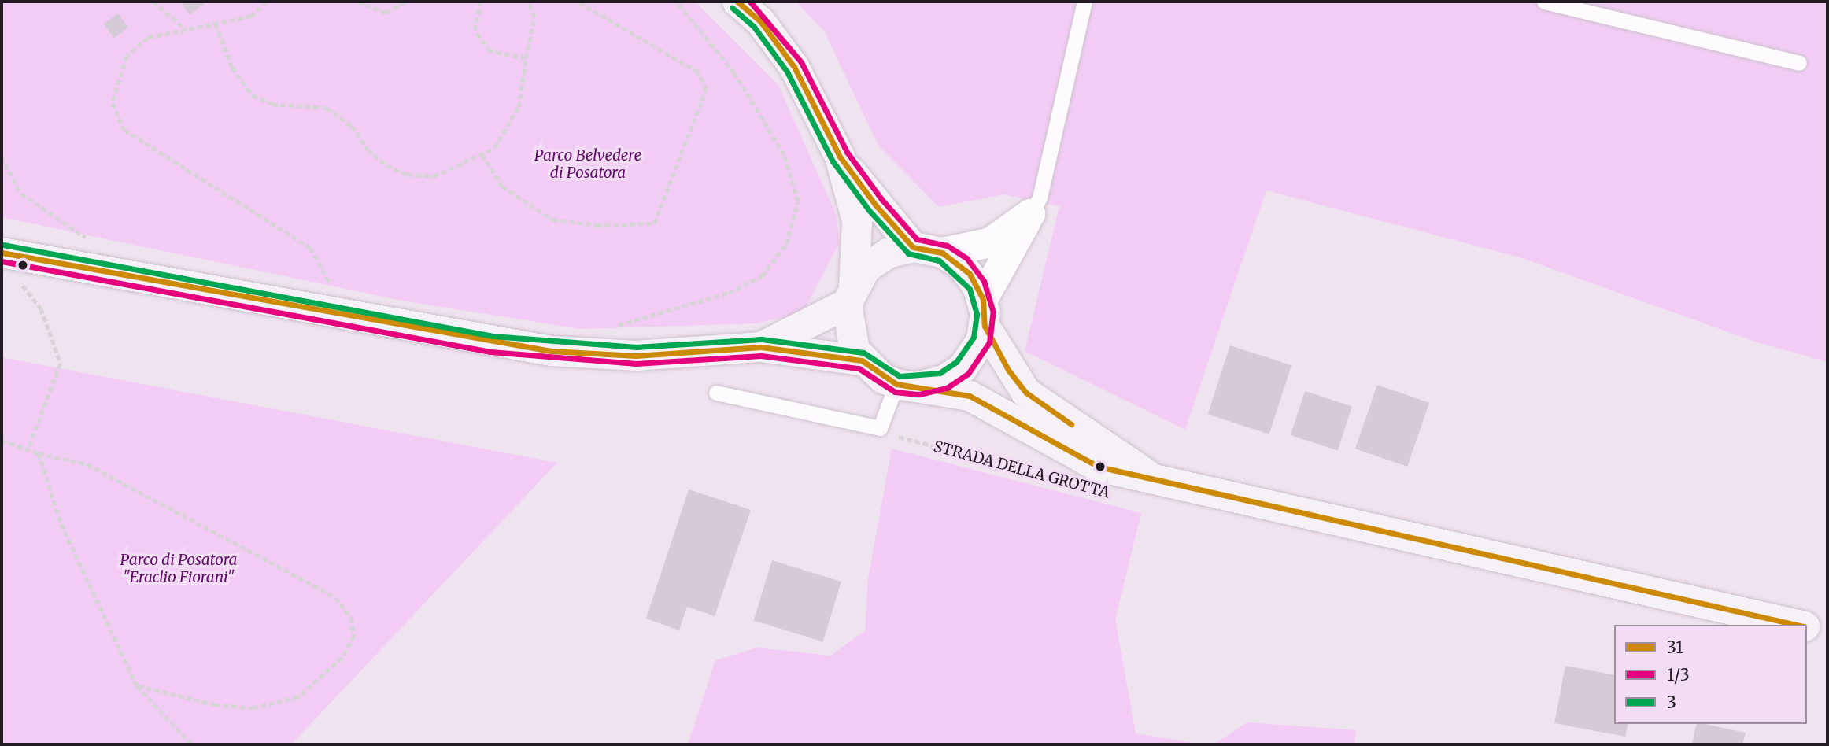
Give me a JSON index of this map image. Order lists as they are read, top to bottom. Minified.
{"streets":{"street":["STRADA DELLA GROTTA"]},"parks":["Parco Belvedere di Posatora","Parco di Posatora \"Eraclio Fiorani\""],"lines":["transit line 31","transit line 1/3","transit line 3"],"legend":["31","1/3","3"]}
